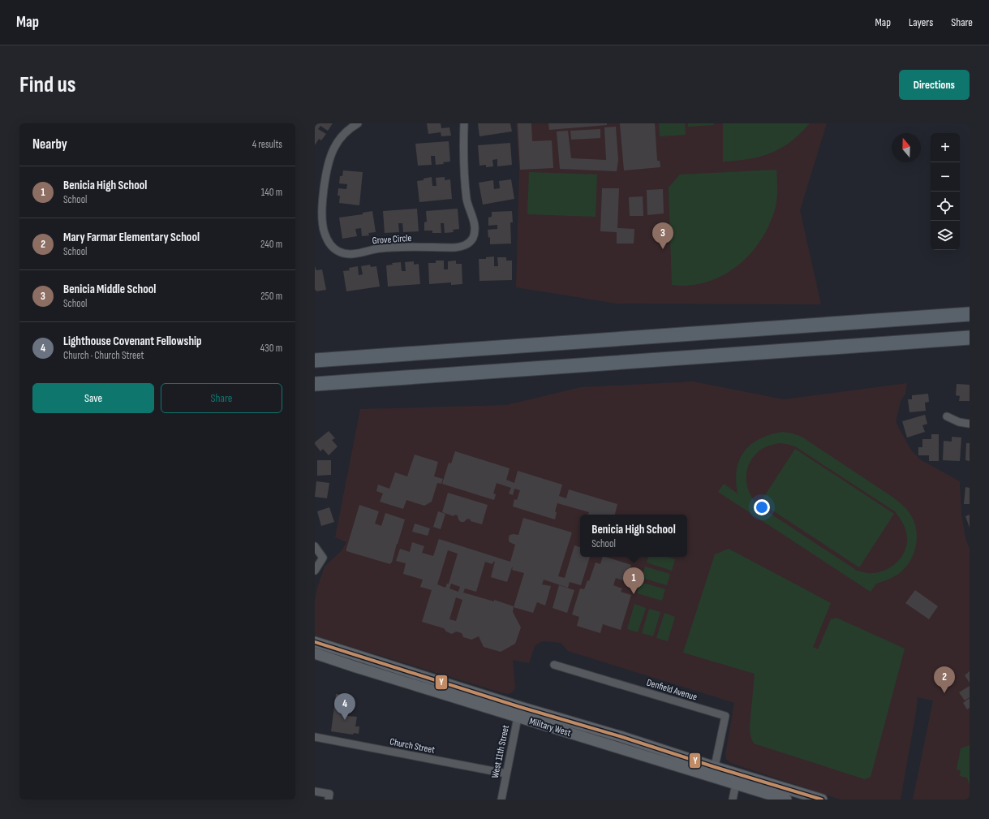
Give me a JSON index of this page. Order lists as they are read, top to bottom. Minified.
{"streets":{"main road":["Military West"],"street":["Grove Circle","Denfield Avenue","Church Street","West 11th Street"]},"crossings":[["Denfield Avenue","Military West"],["Military West","West 11th Street"],["Church Street","West 11th Street"]],"lines":["transit line Y"],"north":"top","page":{"header":"Map","nav":["Map","Layers","Share"],"buttons":["Directions",["Save","Share"]],"title":"Find us","heading":["Nearby","4 results"],"map_buttons":["+","−"],"list":[{"mark":"1","name":"Benicia High School","note":"School","value":"140 m"},{"mark":"2","name":"Mary Farmar Elementary School","note":"School","value":"240 m"},{"mark":"3","name":"Benicia Middle School","note":"School","value":"250 m"},{"mark":"4","name":"Lighthouse Covenant Fellowship","note":"Church · Church Street","value":"430 m"}],"pins":["3","1","2","4"],"popup":["Benicia High School","School"]}}
